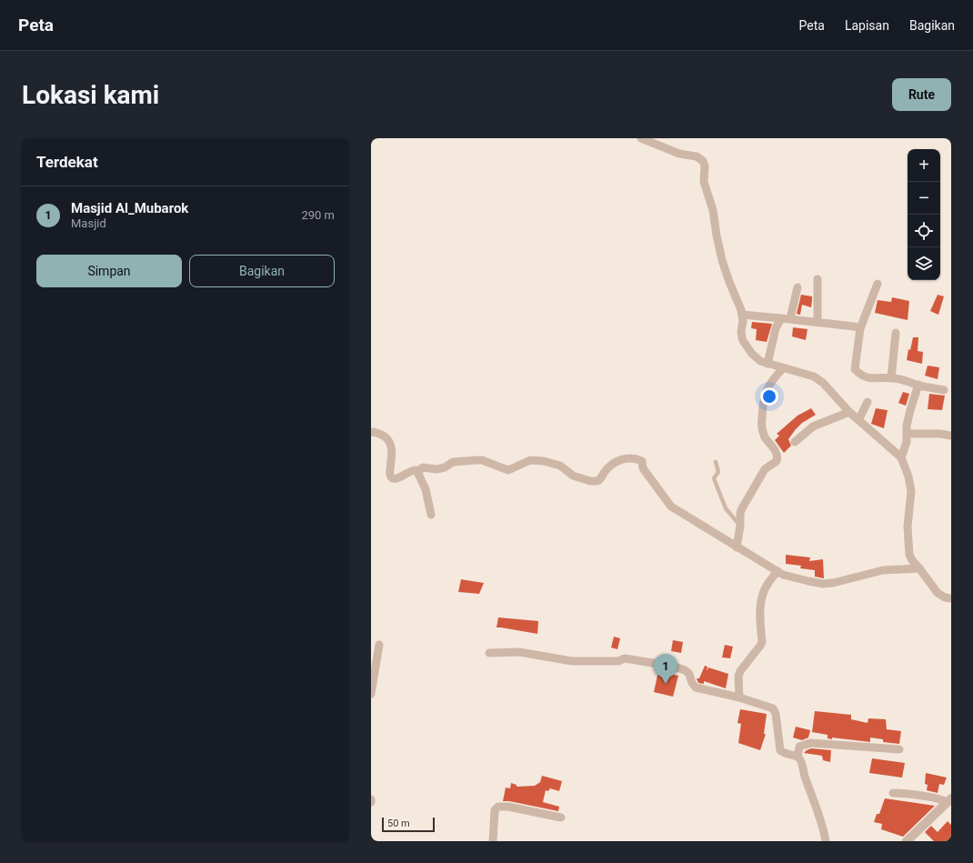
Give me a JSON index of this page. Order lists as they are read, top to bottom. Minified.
{"scale_bar":"50 m","page":{"header":"Peta","nav":["Peta","Lapisan","Bagikan"],"buttons":["Rute",["Simpan","Bagikan"]],"title":"Lokasi kami","heading":"Terdekat","map_buttons":["+","−"],"list":[{"mark":"1","name":"Masjid Al_Mubarok","note":"Masjid","value":"290 m"}],"pins":"1","scale":"50 m"}}
